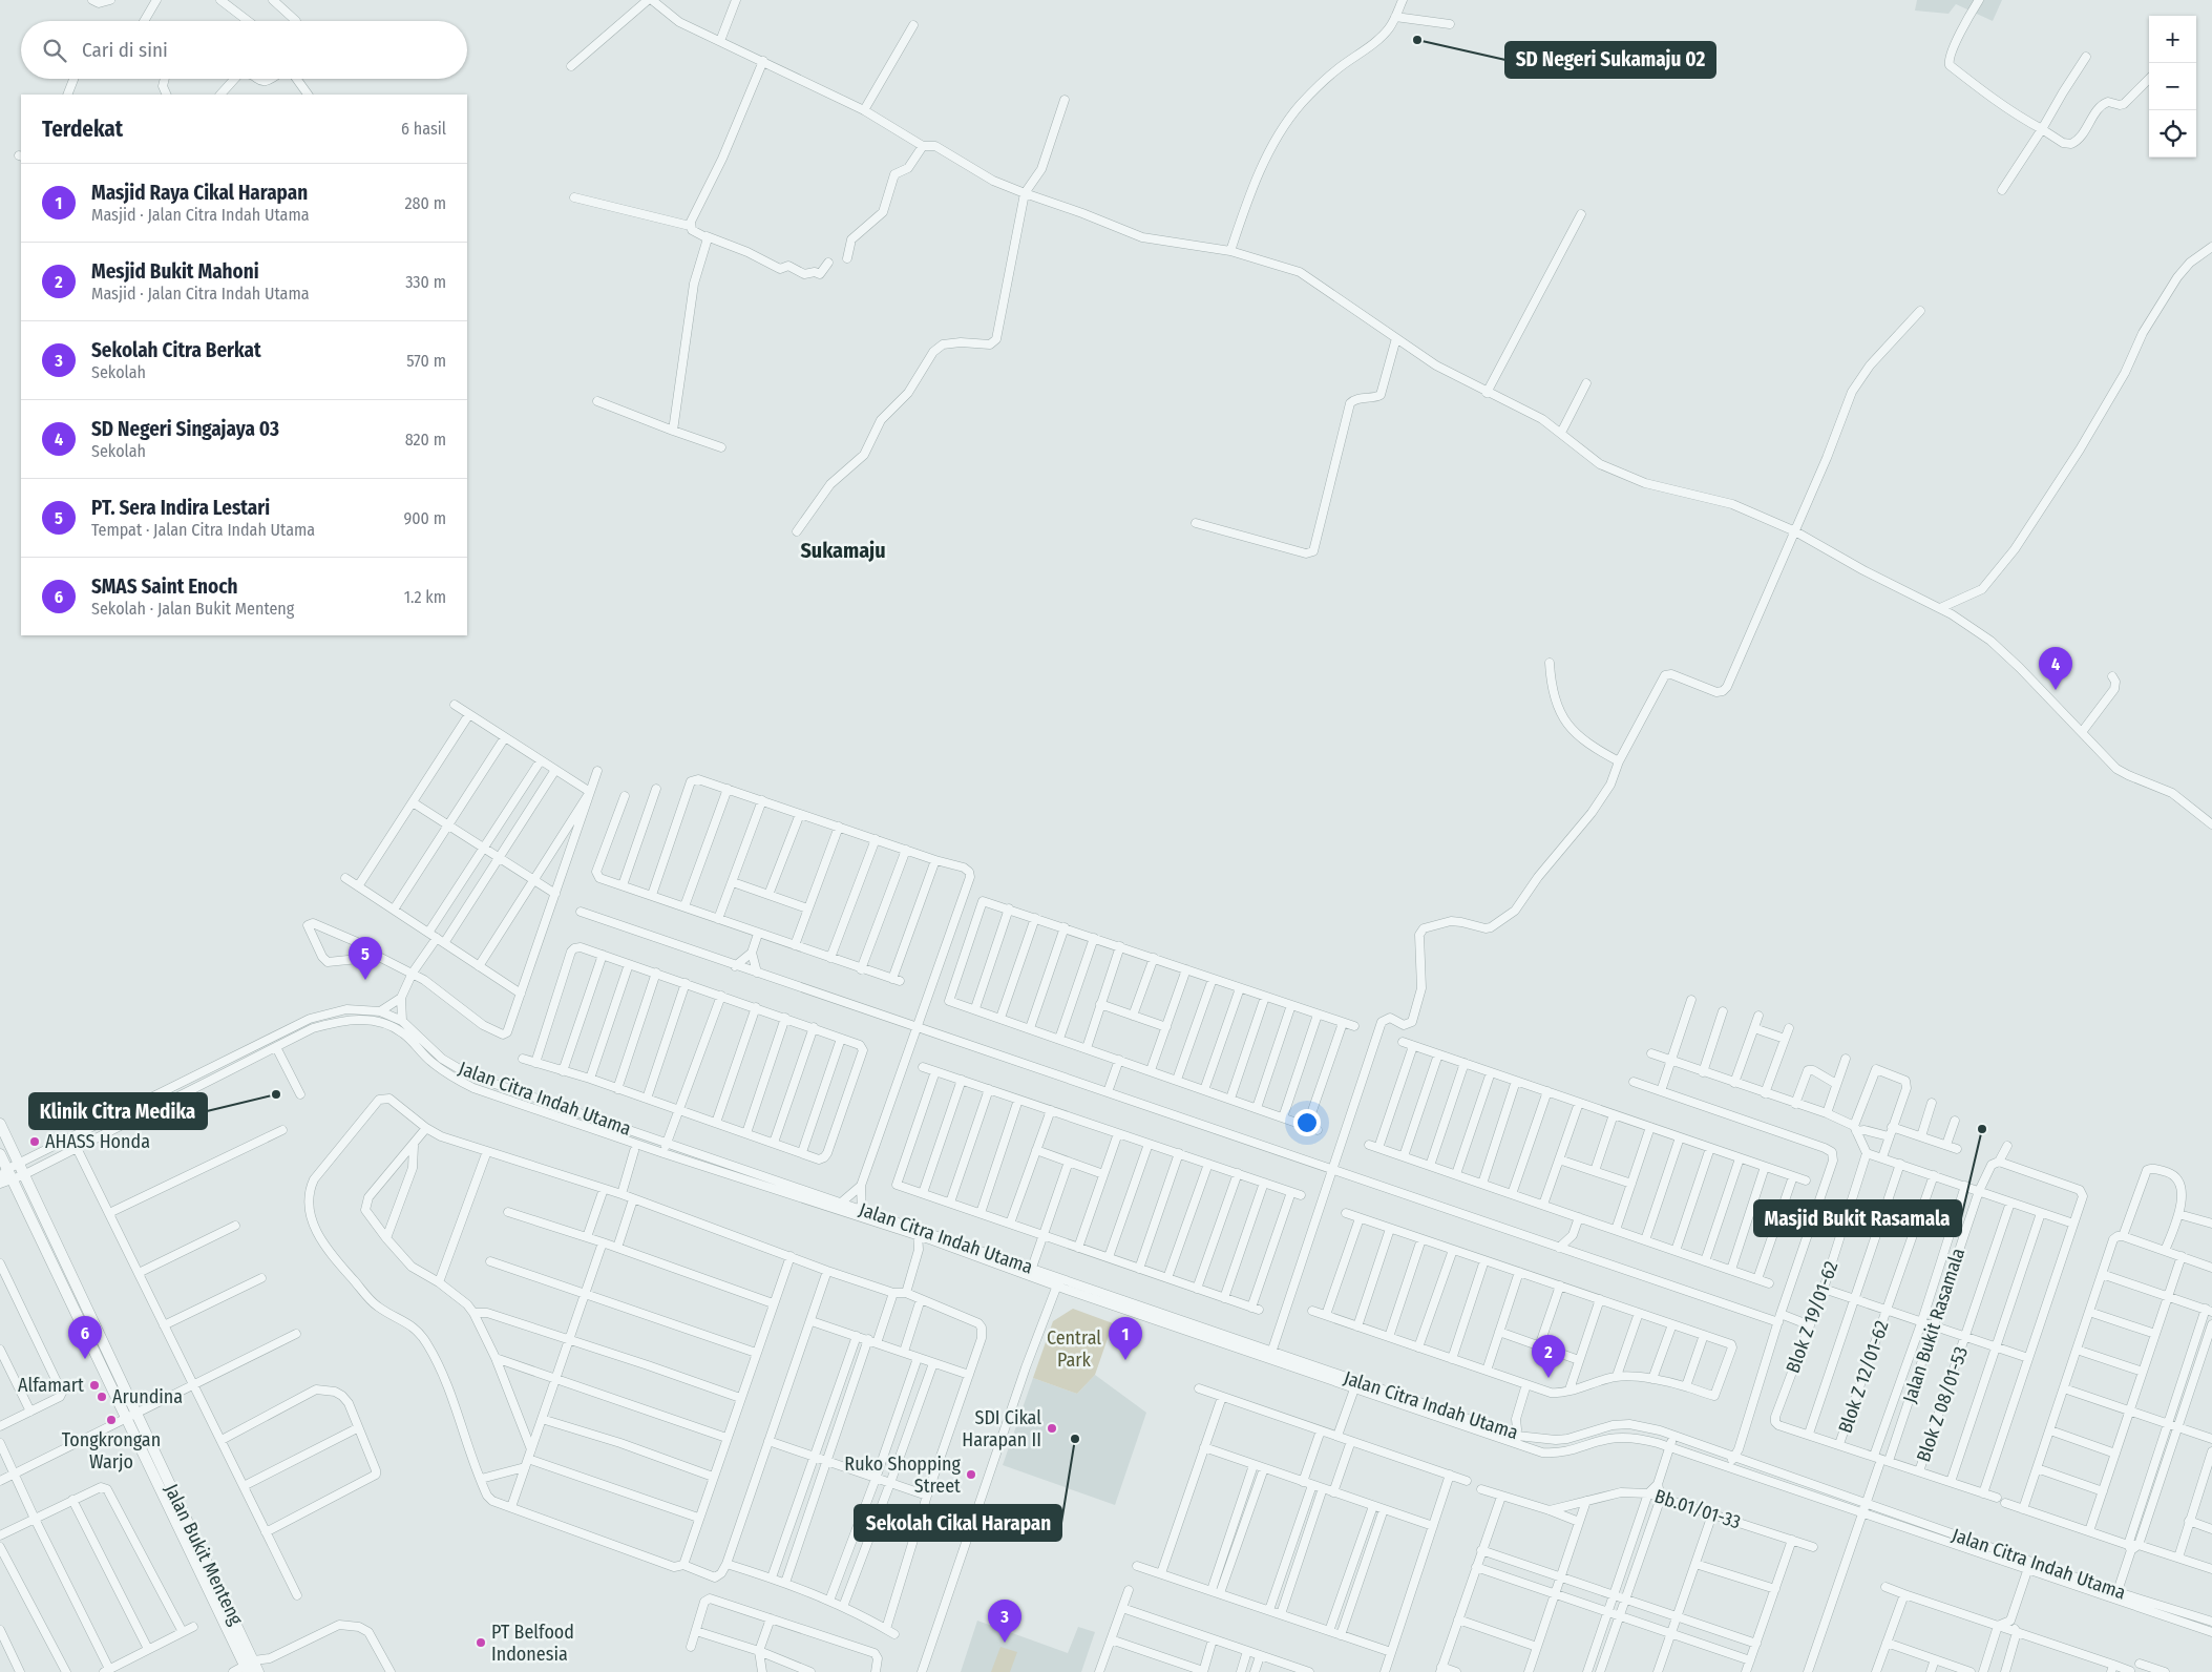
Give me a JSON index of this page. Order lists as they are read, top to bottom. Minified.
{"streets":{"street":["Jalan Citra Indah Utama","Blok Z 19/01-62","Jalan Bukit Rasamala","Blok Z 12/01-62","Blok Z 08/01-53","Bb.01/01-33","Jalan Bukit Menteng"]},"crossings":[["Jalan Citra Indah Utama","Jalan Bukit Menteng"]],"districts":["Sukamaju"],"parks":["Central Park"],"places":["SD Negeri Sukamaju 02","Klinik Citra Medika","Masjid Bukit Rasamala","AHASS Honda","Alfamart","Arundina","Tongkrongan Warjo","SDI Cikal Harapan II","Sekolah Cikal Harapan","Ruko Shopping Street","PT Belfood Indonesia"],"page":{"map_buttons":["+","−"],"search":"Cari di sini","heading":["Terdekat","6 hasil"],"list":[{"mark":"1","name":"Masjid Raya Cikal Harapan","note":"Masjid · Jalan Citra Indah Utama","value":"280 m"},{"mark":"2","name":"Mesjid Bukit Mahoni","note":"Masjid · Jalan Citra Indah Utama","value":"330 m"},{"mark":"3","name":"Sekolah Citra Berkat","note":"Sekolah","value":"570 m"},{"mark":"4","name":"SD Negeri Singajaya 03","note":"Sekolah","value":"820 m"},{"mark":"5","name":"PT. Sera Indira Lestari","note":"Tempat · Jalan Citra Indah Utama","value":"900 m"},{"mark":"6","name":"SMAS Saint Enoch","note":"Sekolah · Jalan Bukit Menteng","value":"1.2 km"}],"pins":["4","5","6","1","2","3"]}}
